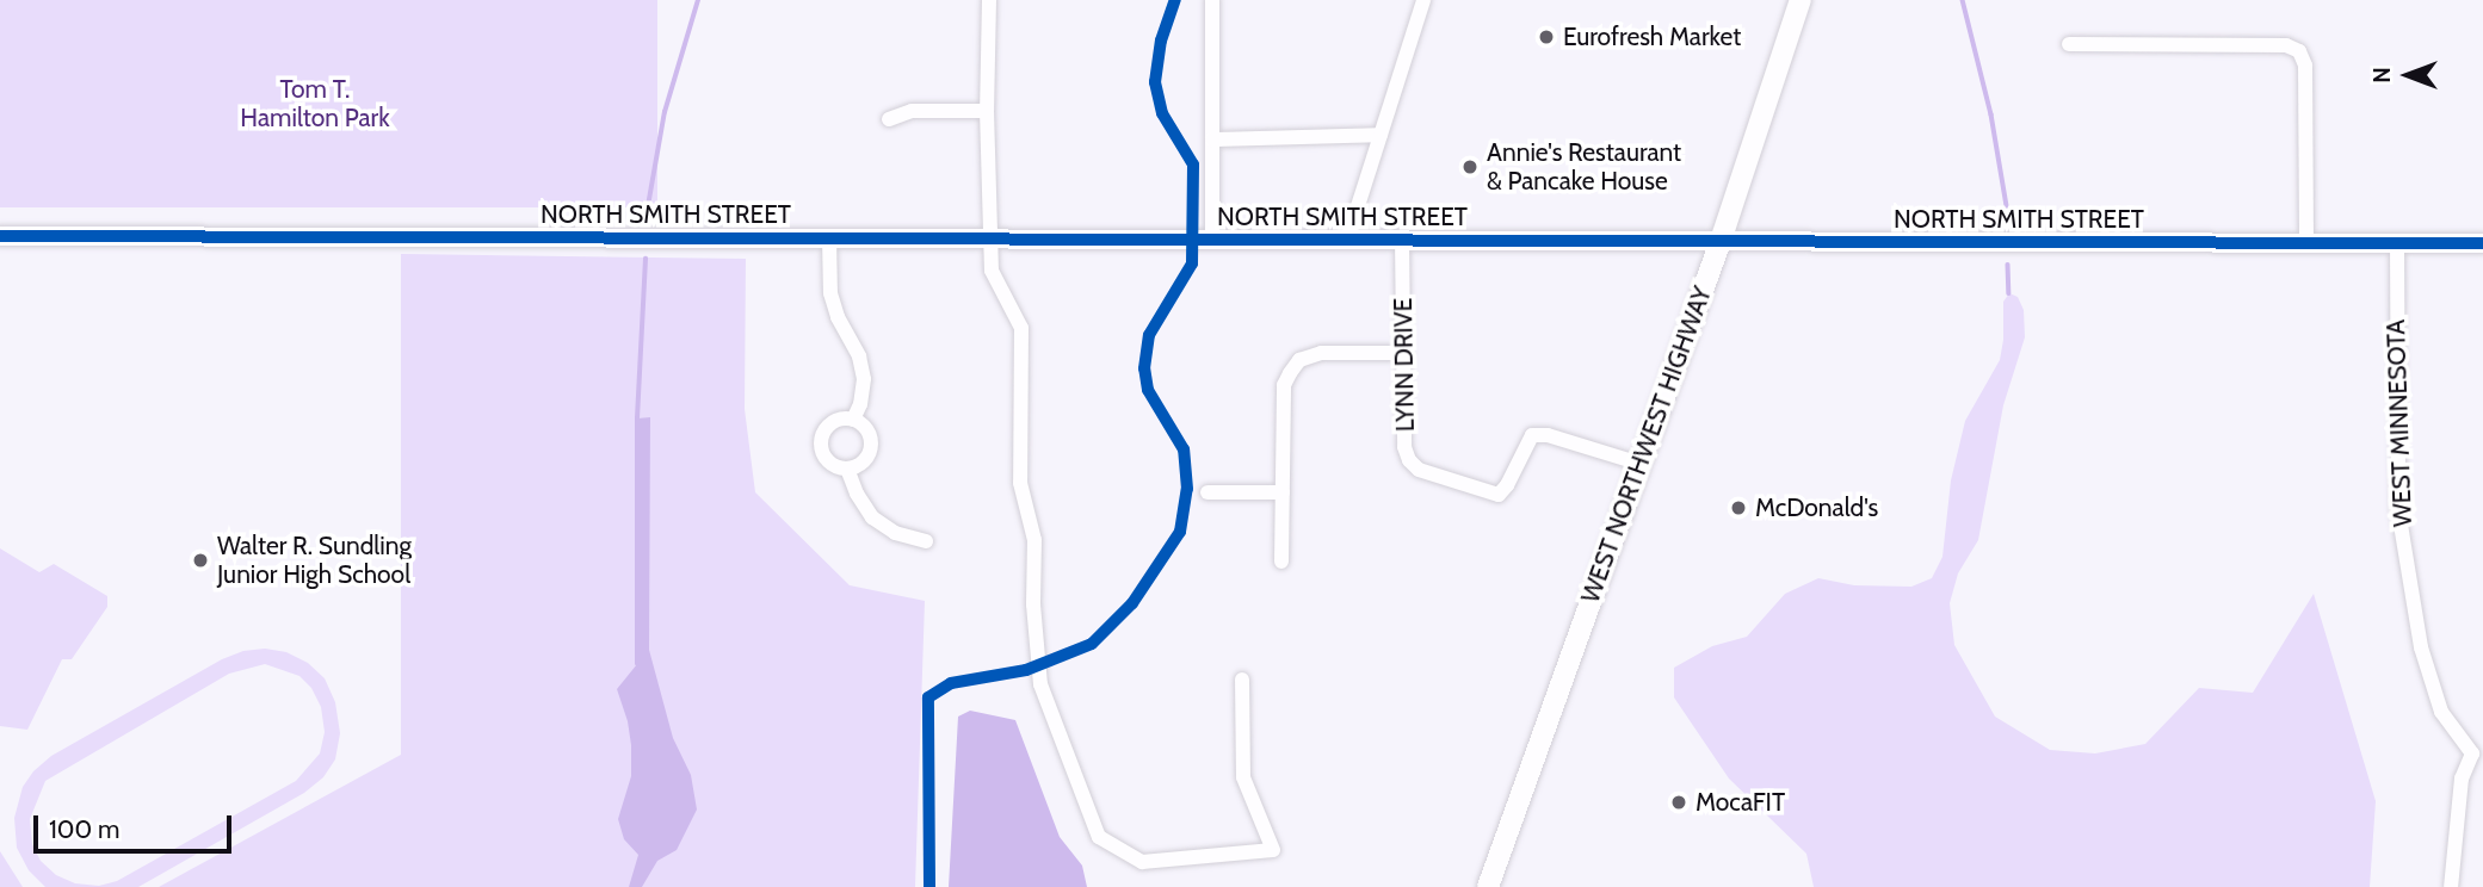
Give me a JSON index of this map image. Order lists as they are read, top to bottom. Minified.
{"streets":{"main road":["WEST NORTHWEST HIGHWAY"],"street":["NORTH SMITH STREET","LYNN DRIVE","WEST MINNESOTA"]},"crossings":[["NORTH SMITH STREET","LYNN DRIVE"],["NORTH SMITH STREET","WEST MINNESOTA"],["NORTH SMITH STREET","WEST NORTHWEST HIGHWAY"],["LYNN DRIVE","WEST NORTHWEST HIGHWAY"]],"parks":["Tom T. Hamilton Park"],"places":["Eurofresh Market","Annie's Restaurant & Pancake House","McDonald's","Walter R. Sundling Junior High School","MocaFIT"],"scale_bar":"100 m","north":"left"}
